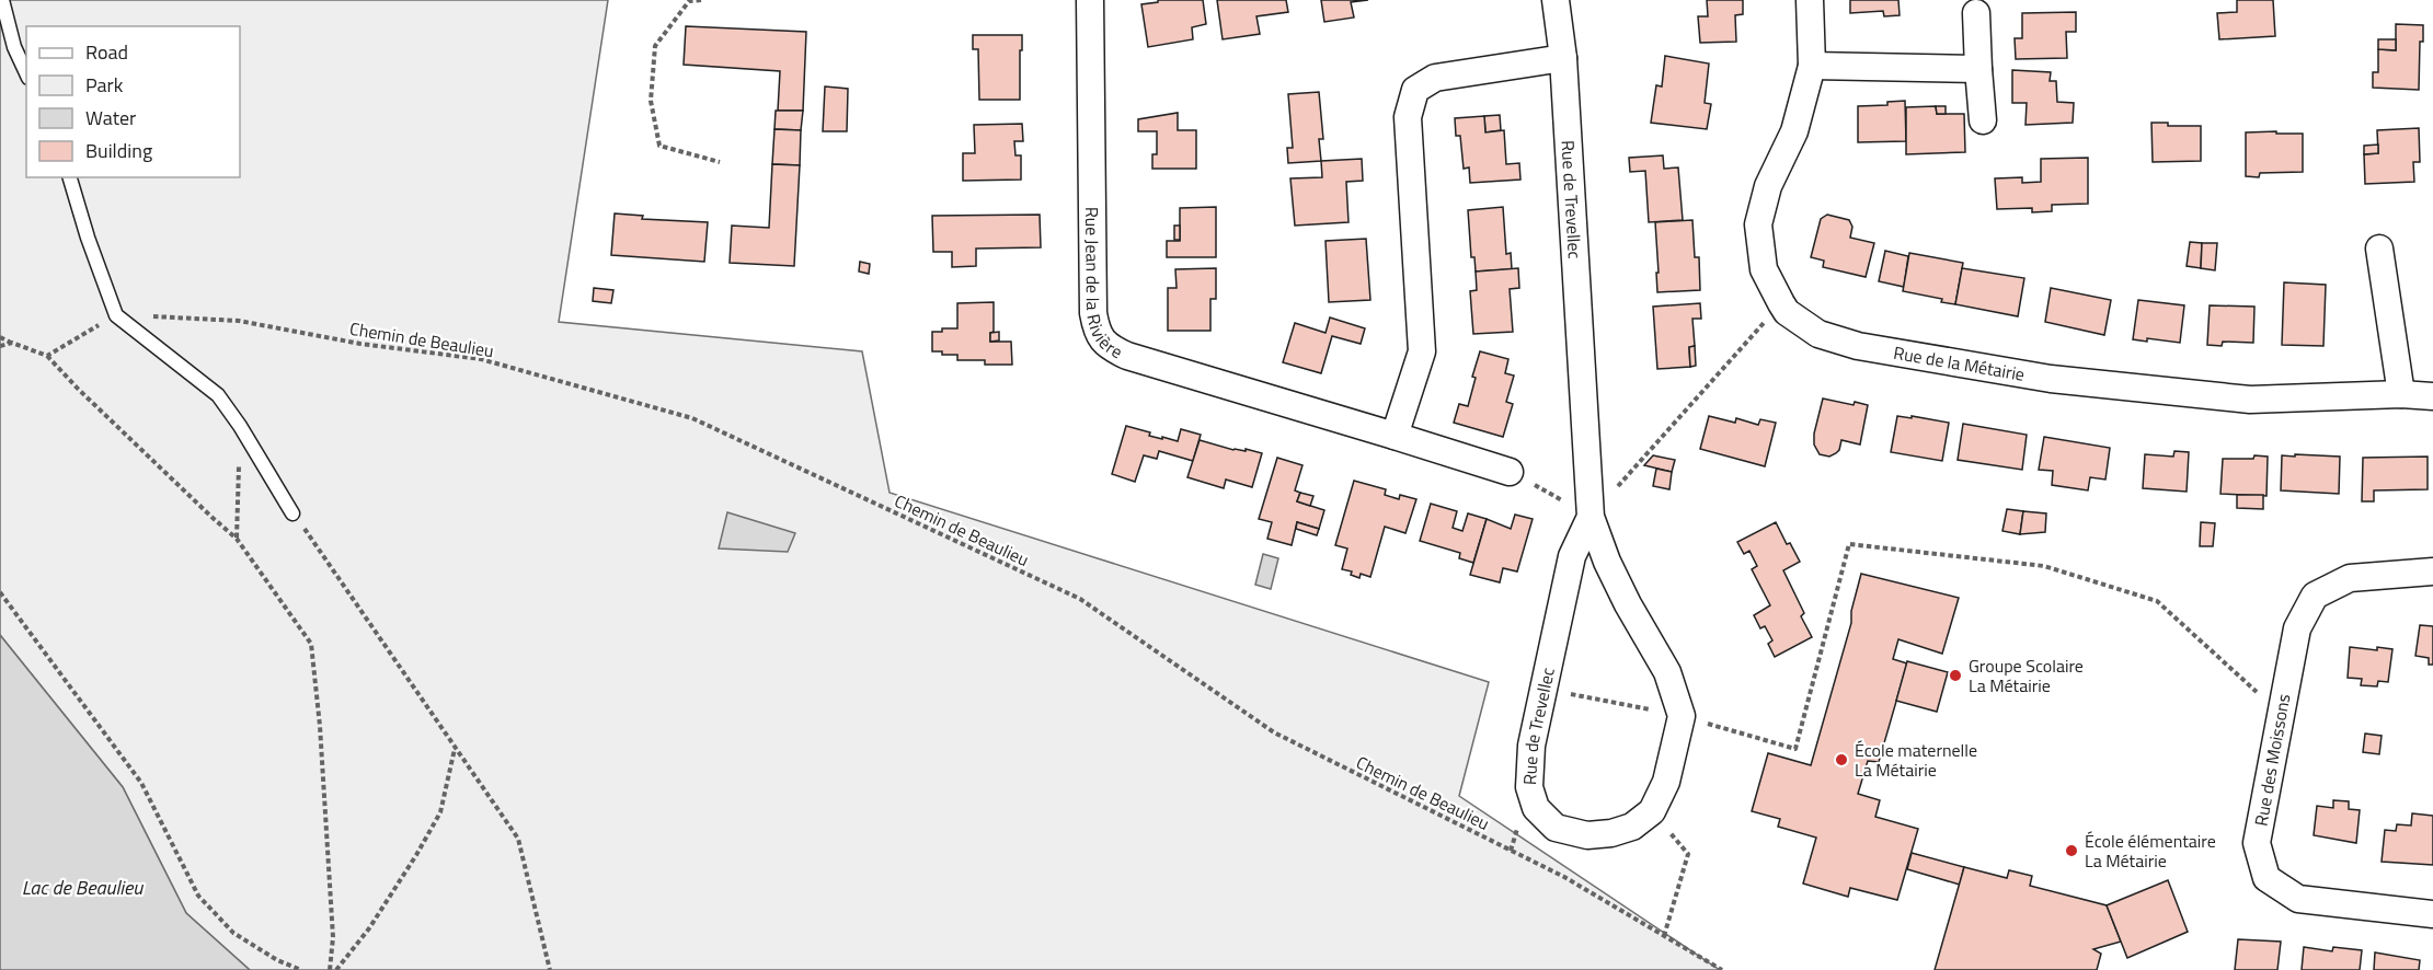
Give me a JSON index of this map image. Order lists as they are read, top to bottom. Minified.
{"streets":{"street":["Rue de Trevellec","Rue Jean de la Rivière","Rue de la Métairie","Rue des Moissons"],"path":["Chemin de Beaulieu"]},"water":["Lac de Beaulieu"],"places":["Groupe Scolaire La Métairie","École maternelle La Métairie","École élémentaire La Métairie"],"legend":["Road","Park","Water","Building"]}
